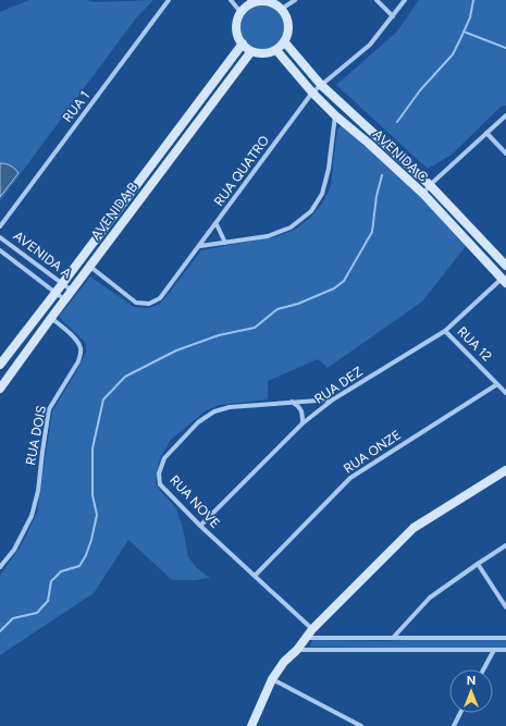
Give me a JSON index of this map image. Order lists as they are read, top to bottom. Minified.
{"streets":{"street":["RUA 1","AVENIDA C","RUA QUATRO","AVENIDA B","AVENIDA A","RUA 12","RUA DEZ","RUA DOIS","RUA ONZE","RUA NOVE"]},"crossings":[["AVENIDA C","RUA QUATRO"],["AVENIDA C","AVENIDA B"],["AVENIDA C","RUA DEZ"],["RUA QUATRO","AVENIDA B"],["AVENIDA B","AVENIDA A"],["AVENIDA B","RUA DOIS"],["RUA 12","RUA DEZ"],["RUA 12","RUA ONZE"],["RUA DEZ","RUA NOVE"],["RUA ONZE","RUA NOVE"]],"north":"top"}
